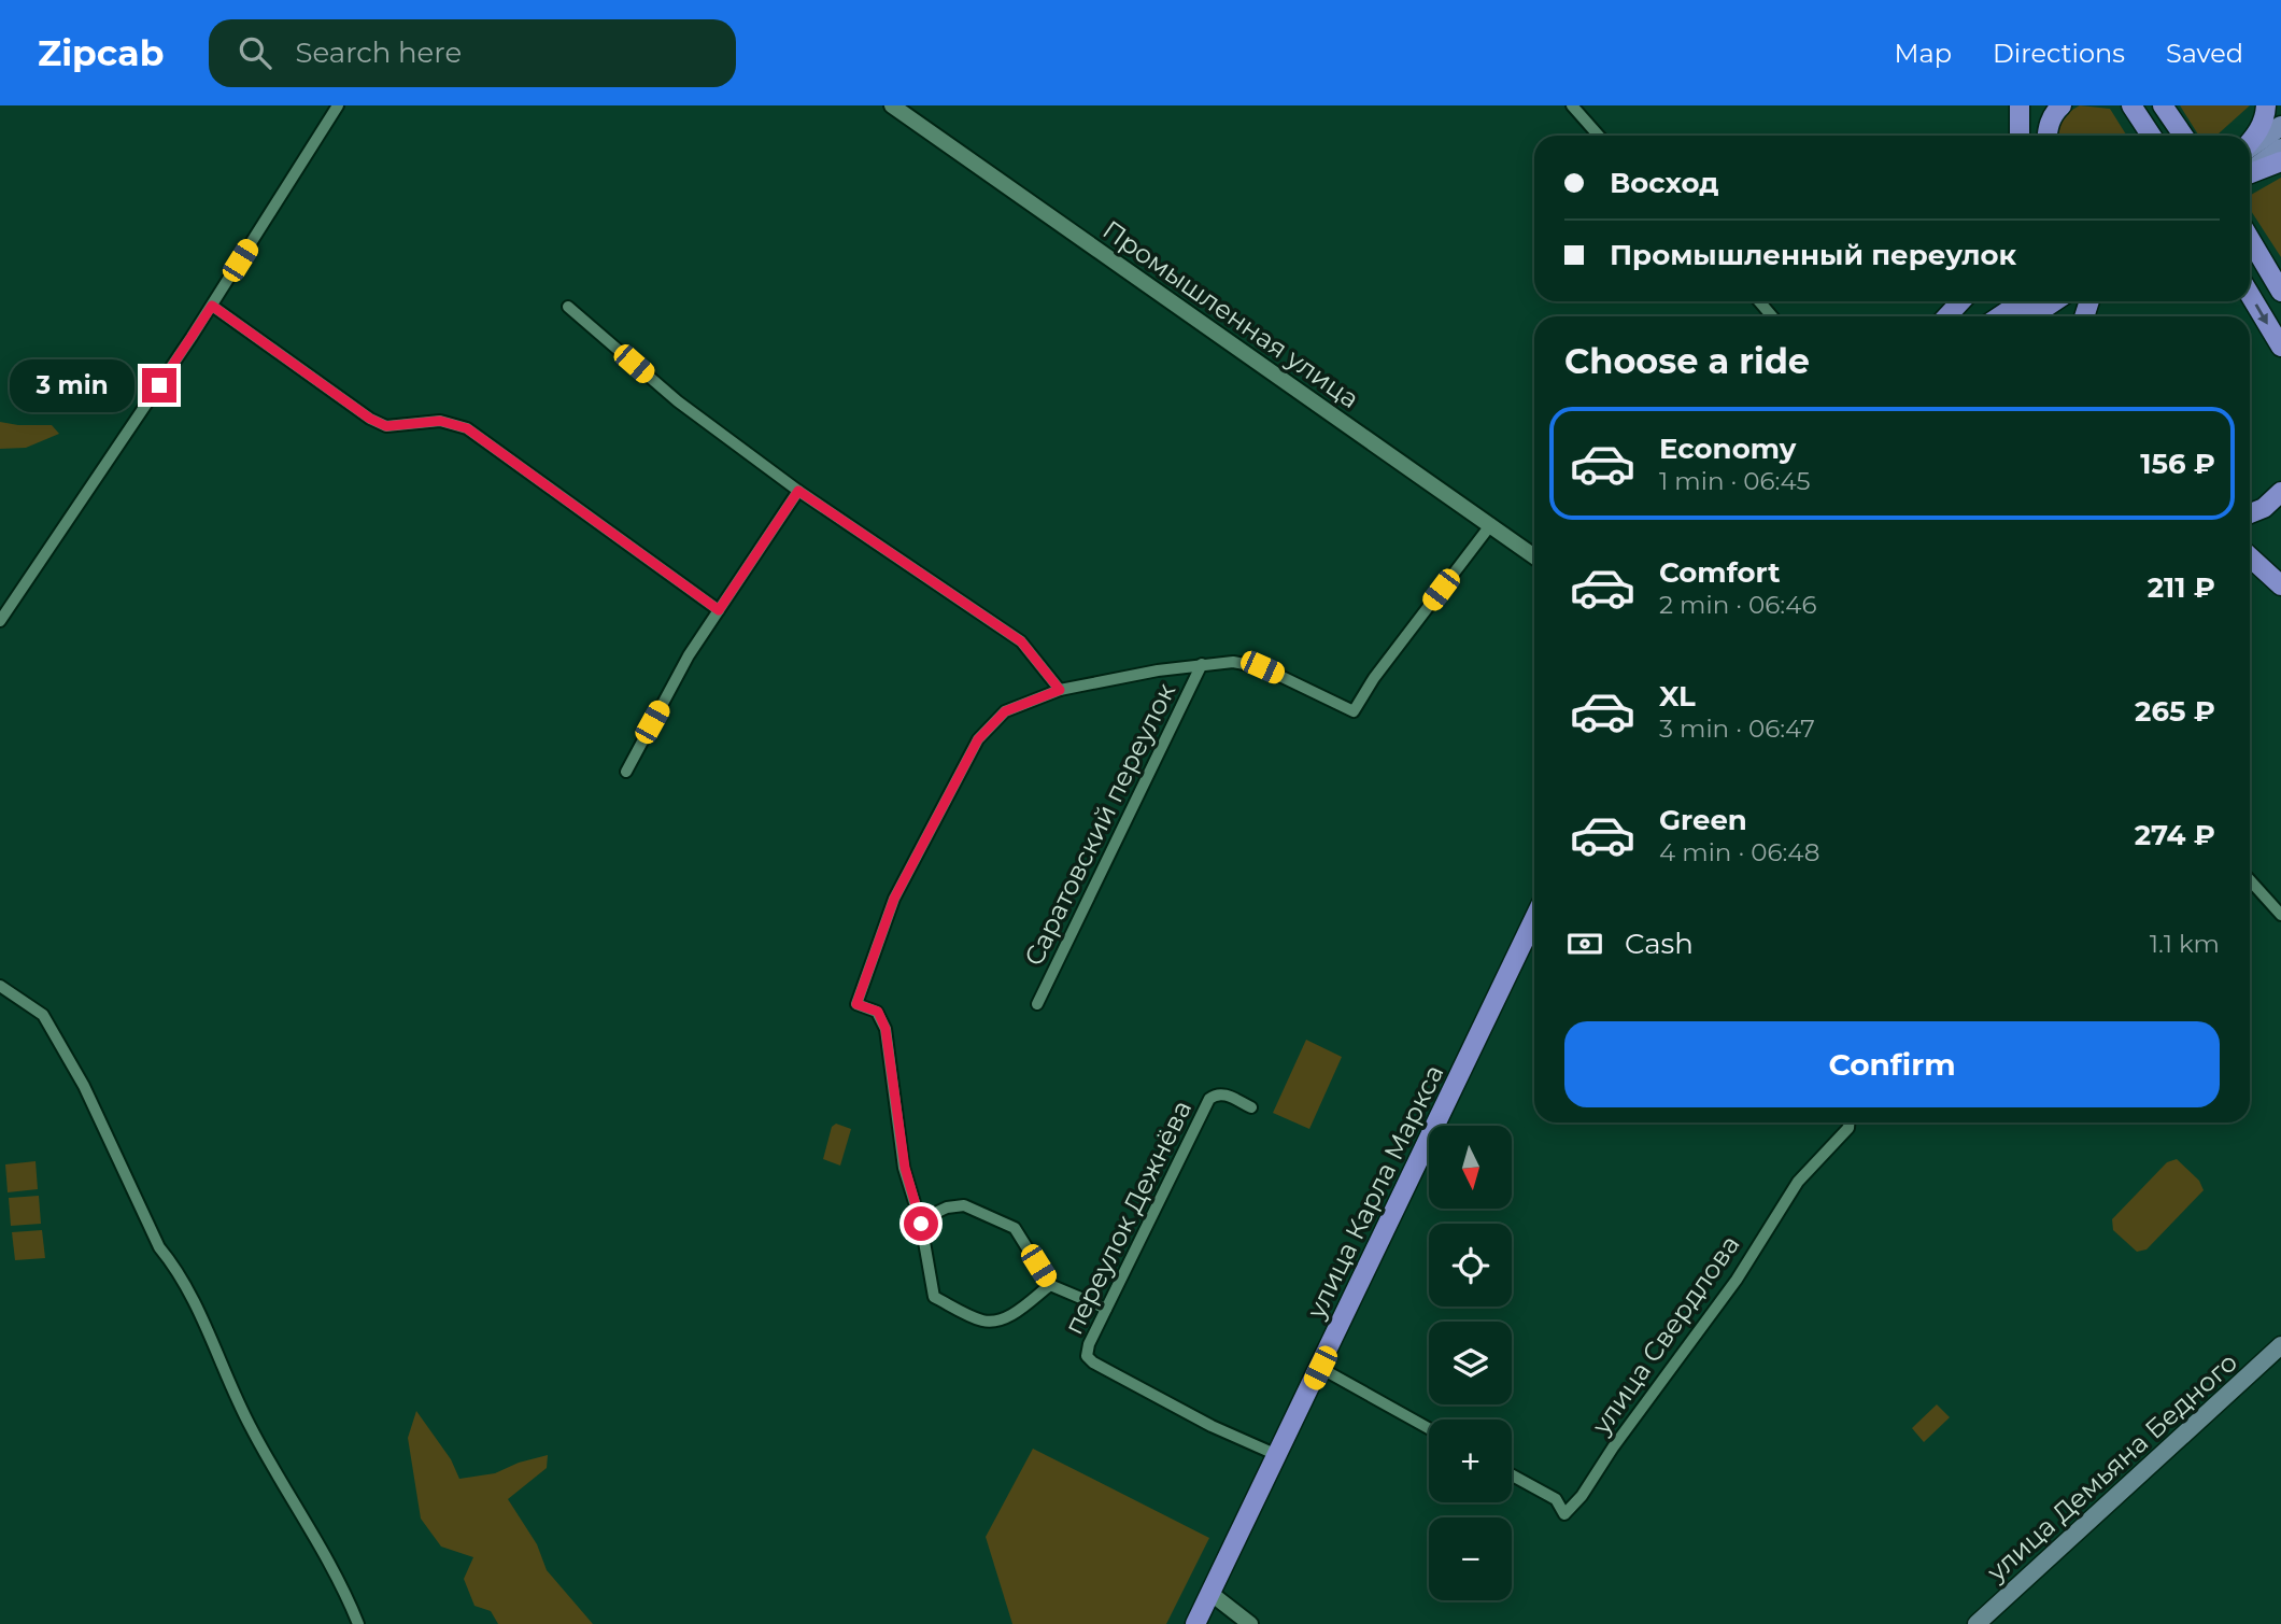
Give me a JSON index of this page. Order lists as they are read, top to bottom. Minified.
{"streets":{"highway":["улица Карла Маркса"],"main road":["улица Демьяна Бедного"],"street":["Промышленная улица","Саратовский переулок","переулок Дежнёва","улица Свердлова"]},"crossings":[["улица Карла Маркса","переулок Дежнёва"]],"north":"bottom","page":{"header":"Zipcab","search":"Search here","nav":["Map","Directions","Saved"],"banner":["Восход","Промышленный переулок"],"heading":"Choose a ride","bubble":"3 min","list":[{"name":"Economy","note":"1 min · 06:45","value":"156 ₽"},{"name":"Comfort","note":"2 min · 06:46","value":"211 ₽"},{"name":"XL","note":"3 min · 06:47","value":"265 ₽"},{"name":"Green","note":"4 min · 06:48","value":"274 ₽"}],"pay":["Cash","1.1 km"],"buttons":"Confirm","map_buttons":["+","−"]}}
